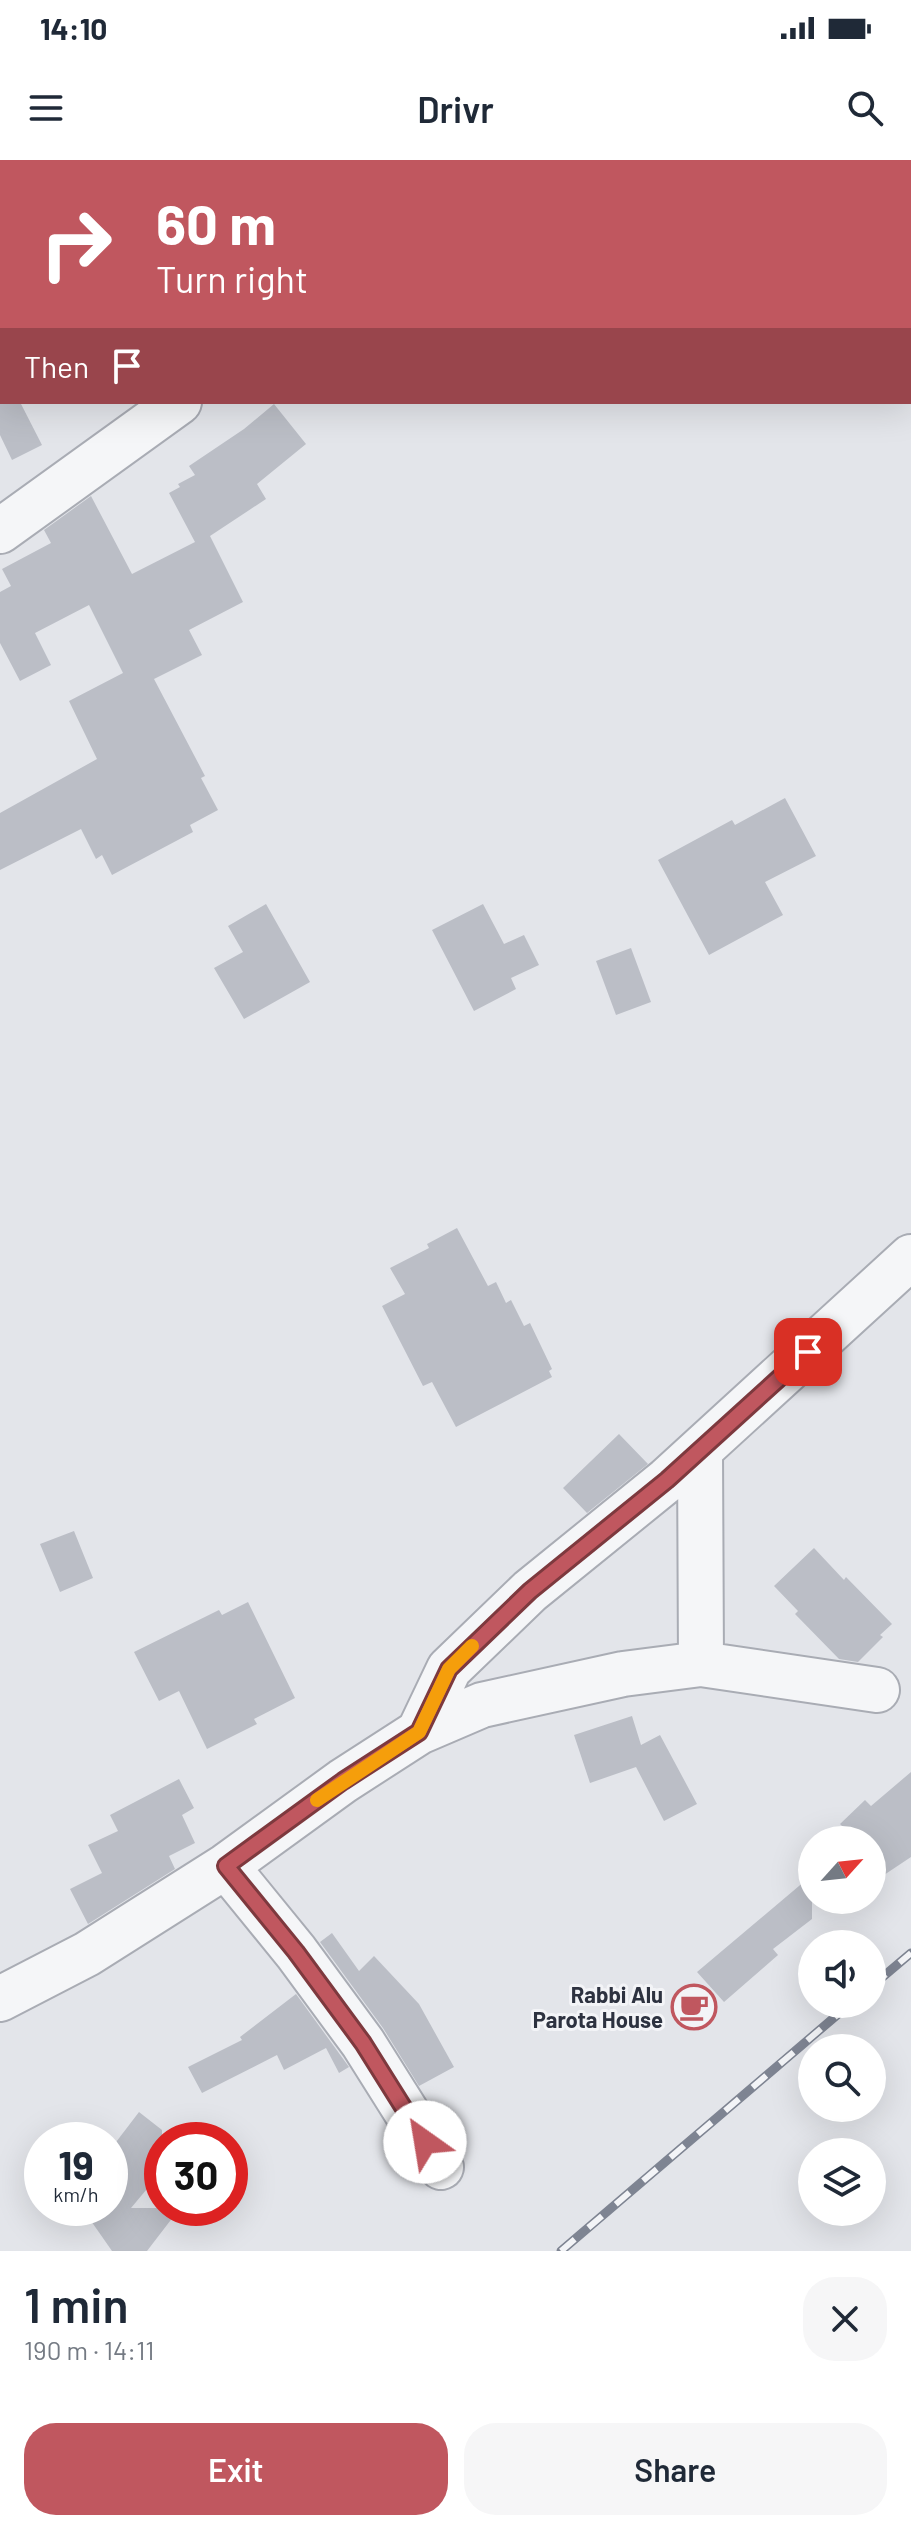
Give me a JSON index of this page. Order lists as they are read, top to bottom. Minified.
{"places":{"cafe":["Rabbi Alu Parota House"]},"north":"top right","page":{"status":"14:10","header":"Drivr","turn":["60 m","Turn right"],"then":"Then","speed":"19 km/h","limit":"30","heading":["1 min","190 m · 14:11"],"buttons":["Exit","Share"]}}
